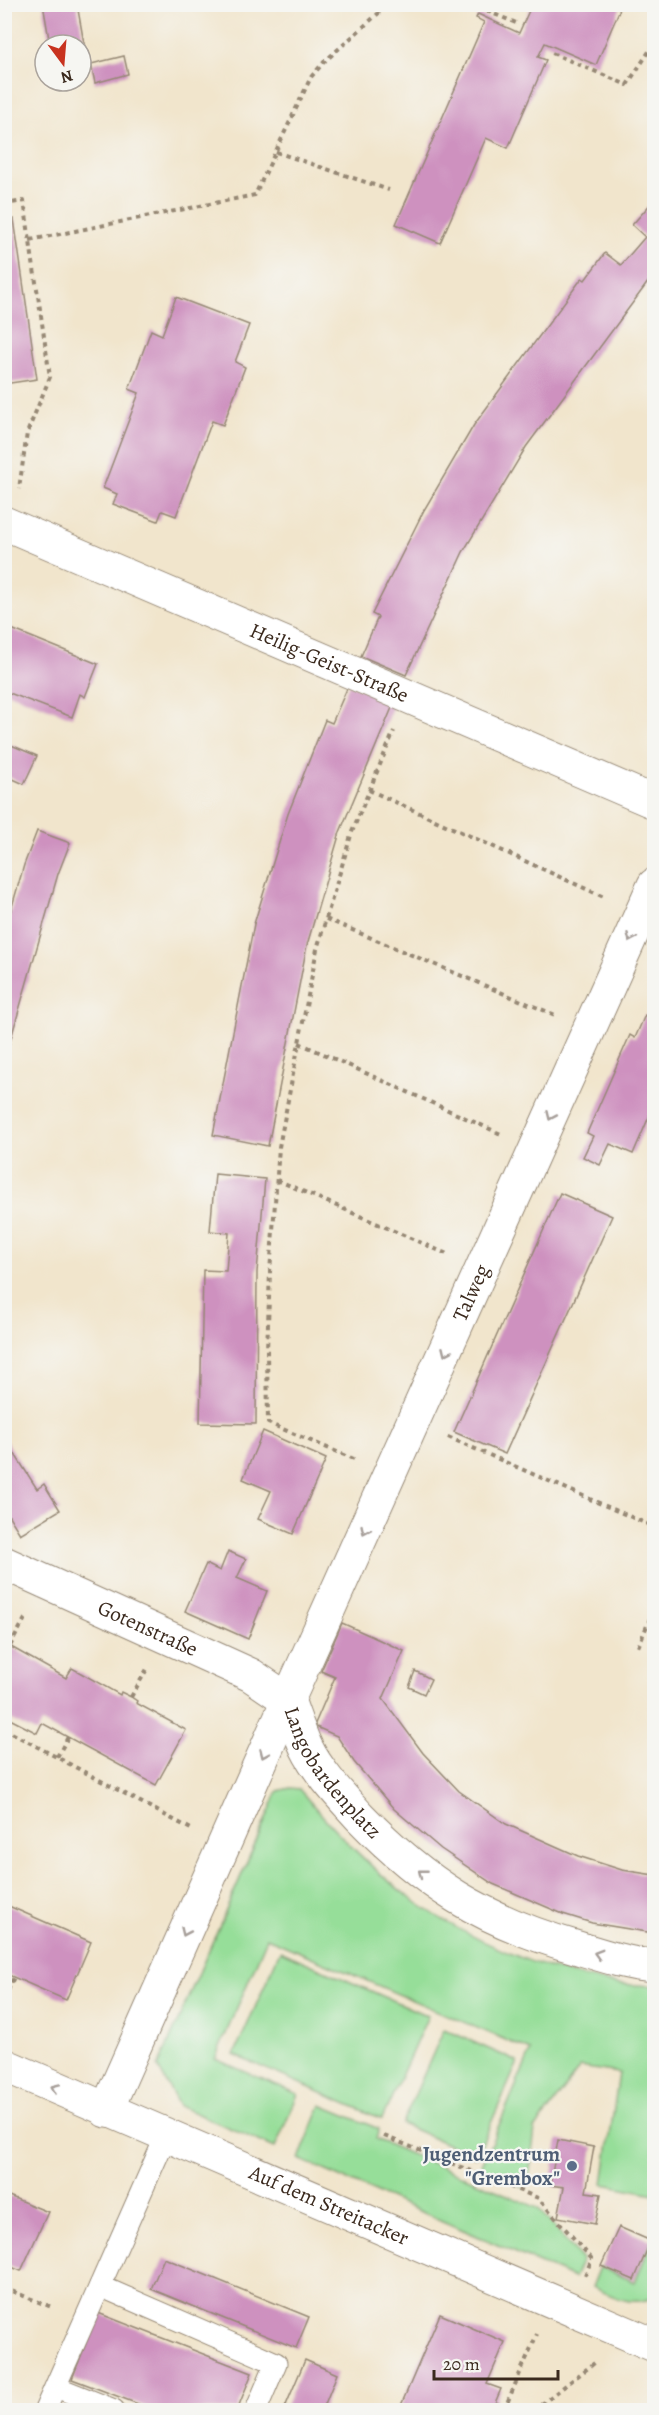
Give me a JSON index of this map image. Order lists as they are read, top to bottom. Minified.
{"streets":{"street":["Heilig-Geist-Straße","Talweg","Gotenstraße","Langobardenplatz","Auf dem Streitacker"]},"crossings":[["Talweg","Gotenstraße"],["Talweg","Langobardenplatz"],["Gotenstraße","Langobardenplatz"],["Langobardenplatz","Auf dem Streitacker"]],"one_way":["Talweg"],"places":["Jugendzentrum \"Grembox\""],"scale_bar":"20 m","north":"bottom"}
